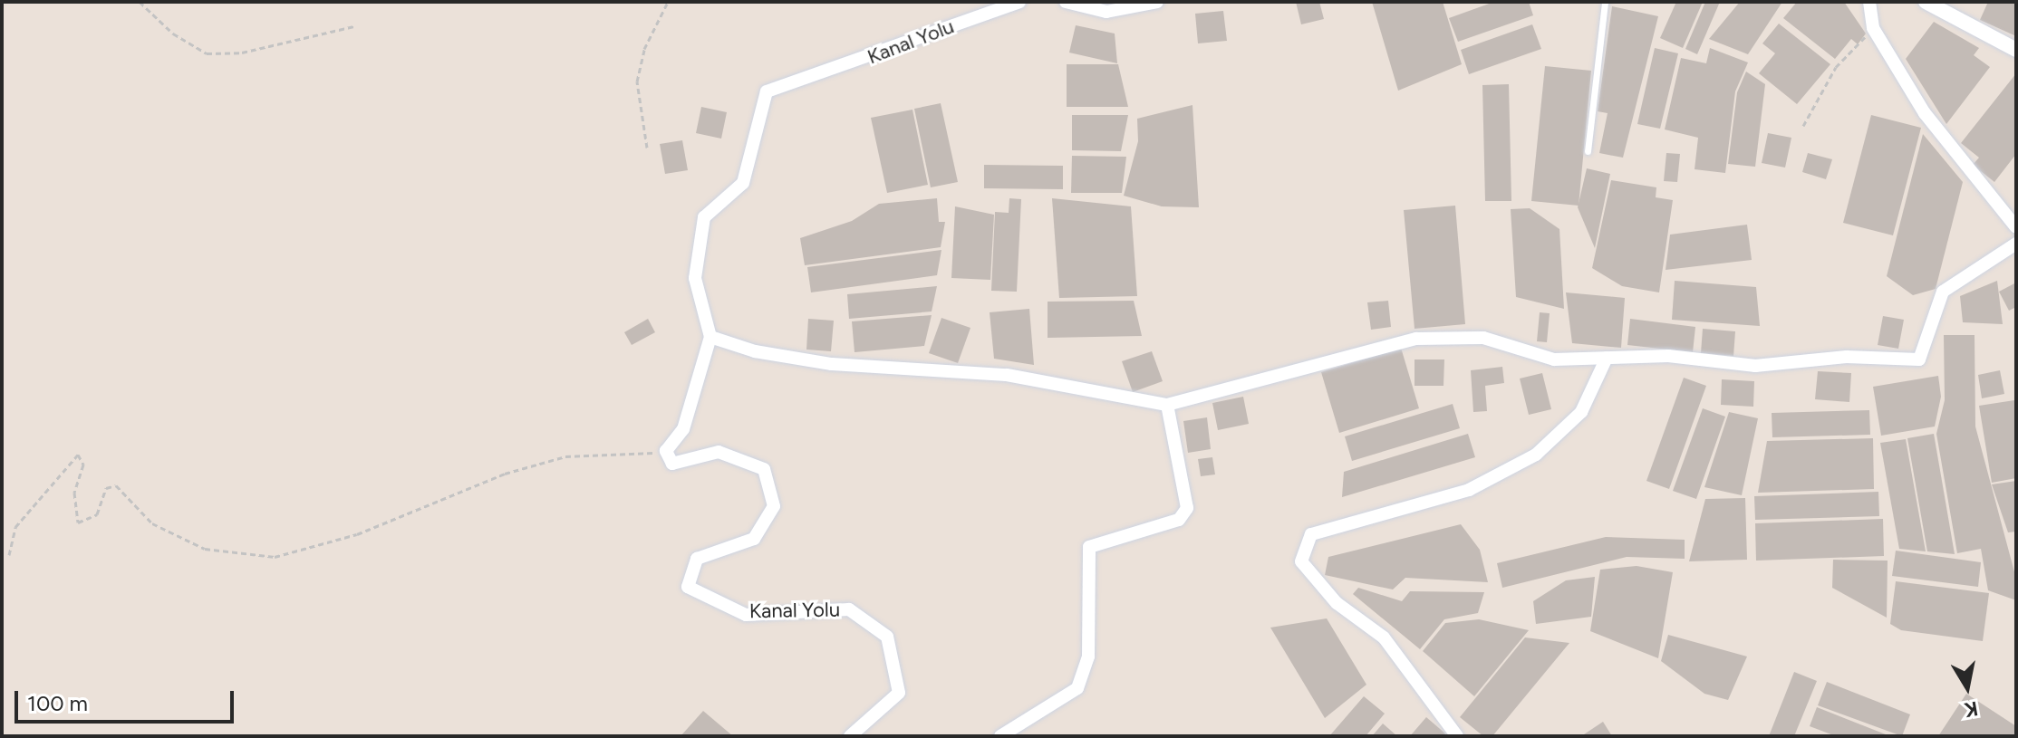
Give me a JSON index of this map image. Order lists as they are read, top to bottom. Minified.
{"streets":{"street":["Kanal Yolu"]},"scale_bar":"100 m","north":"bottom"}
